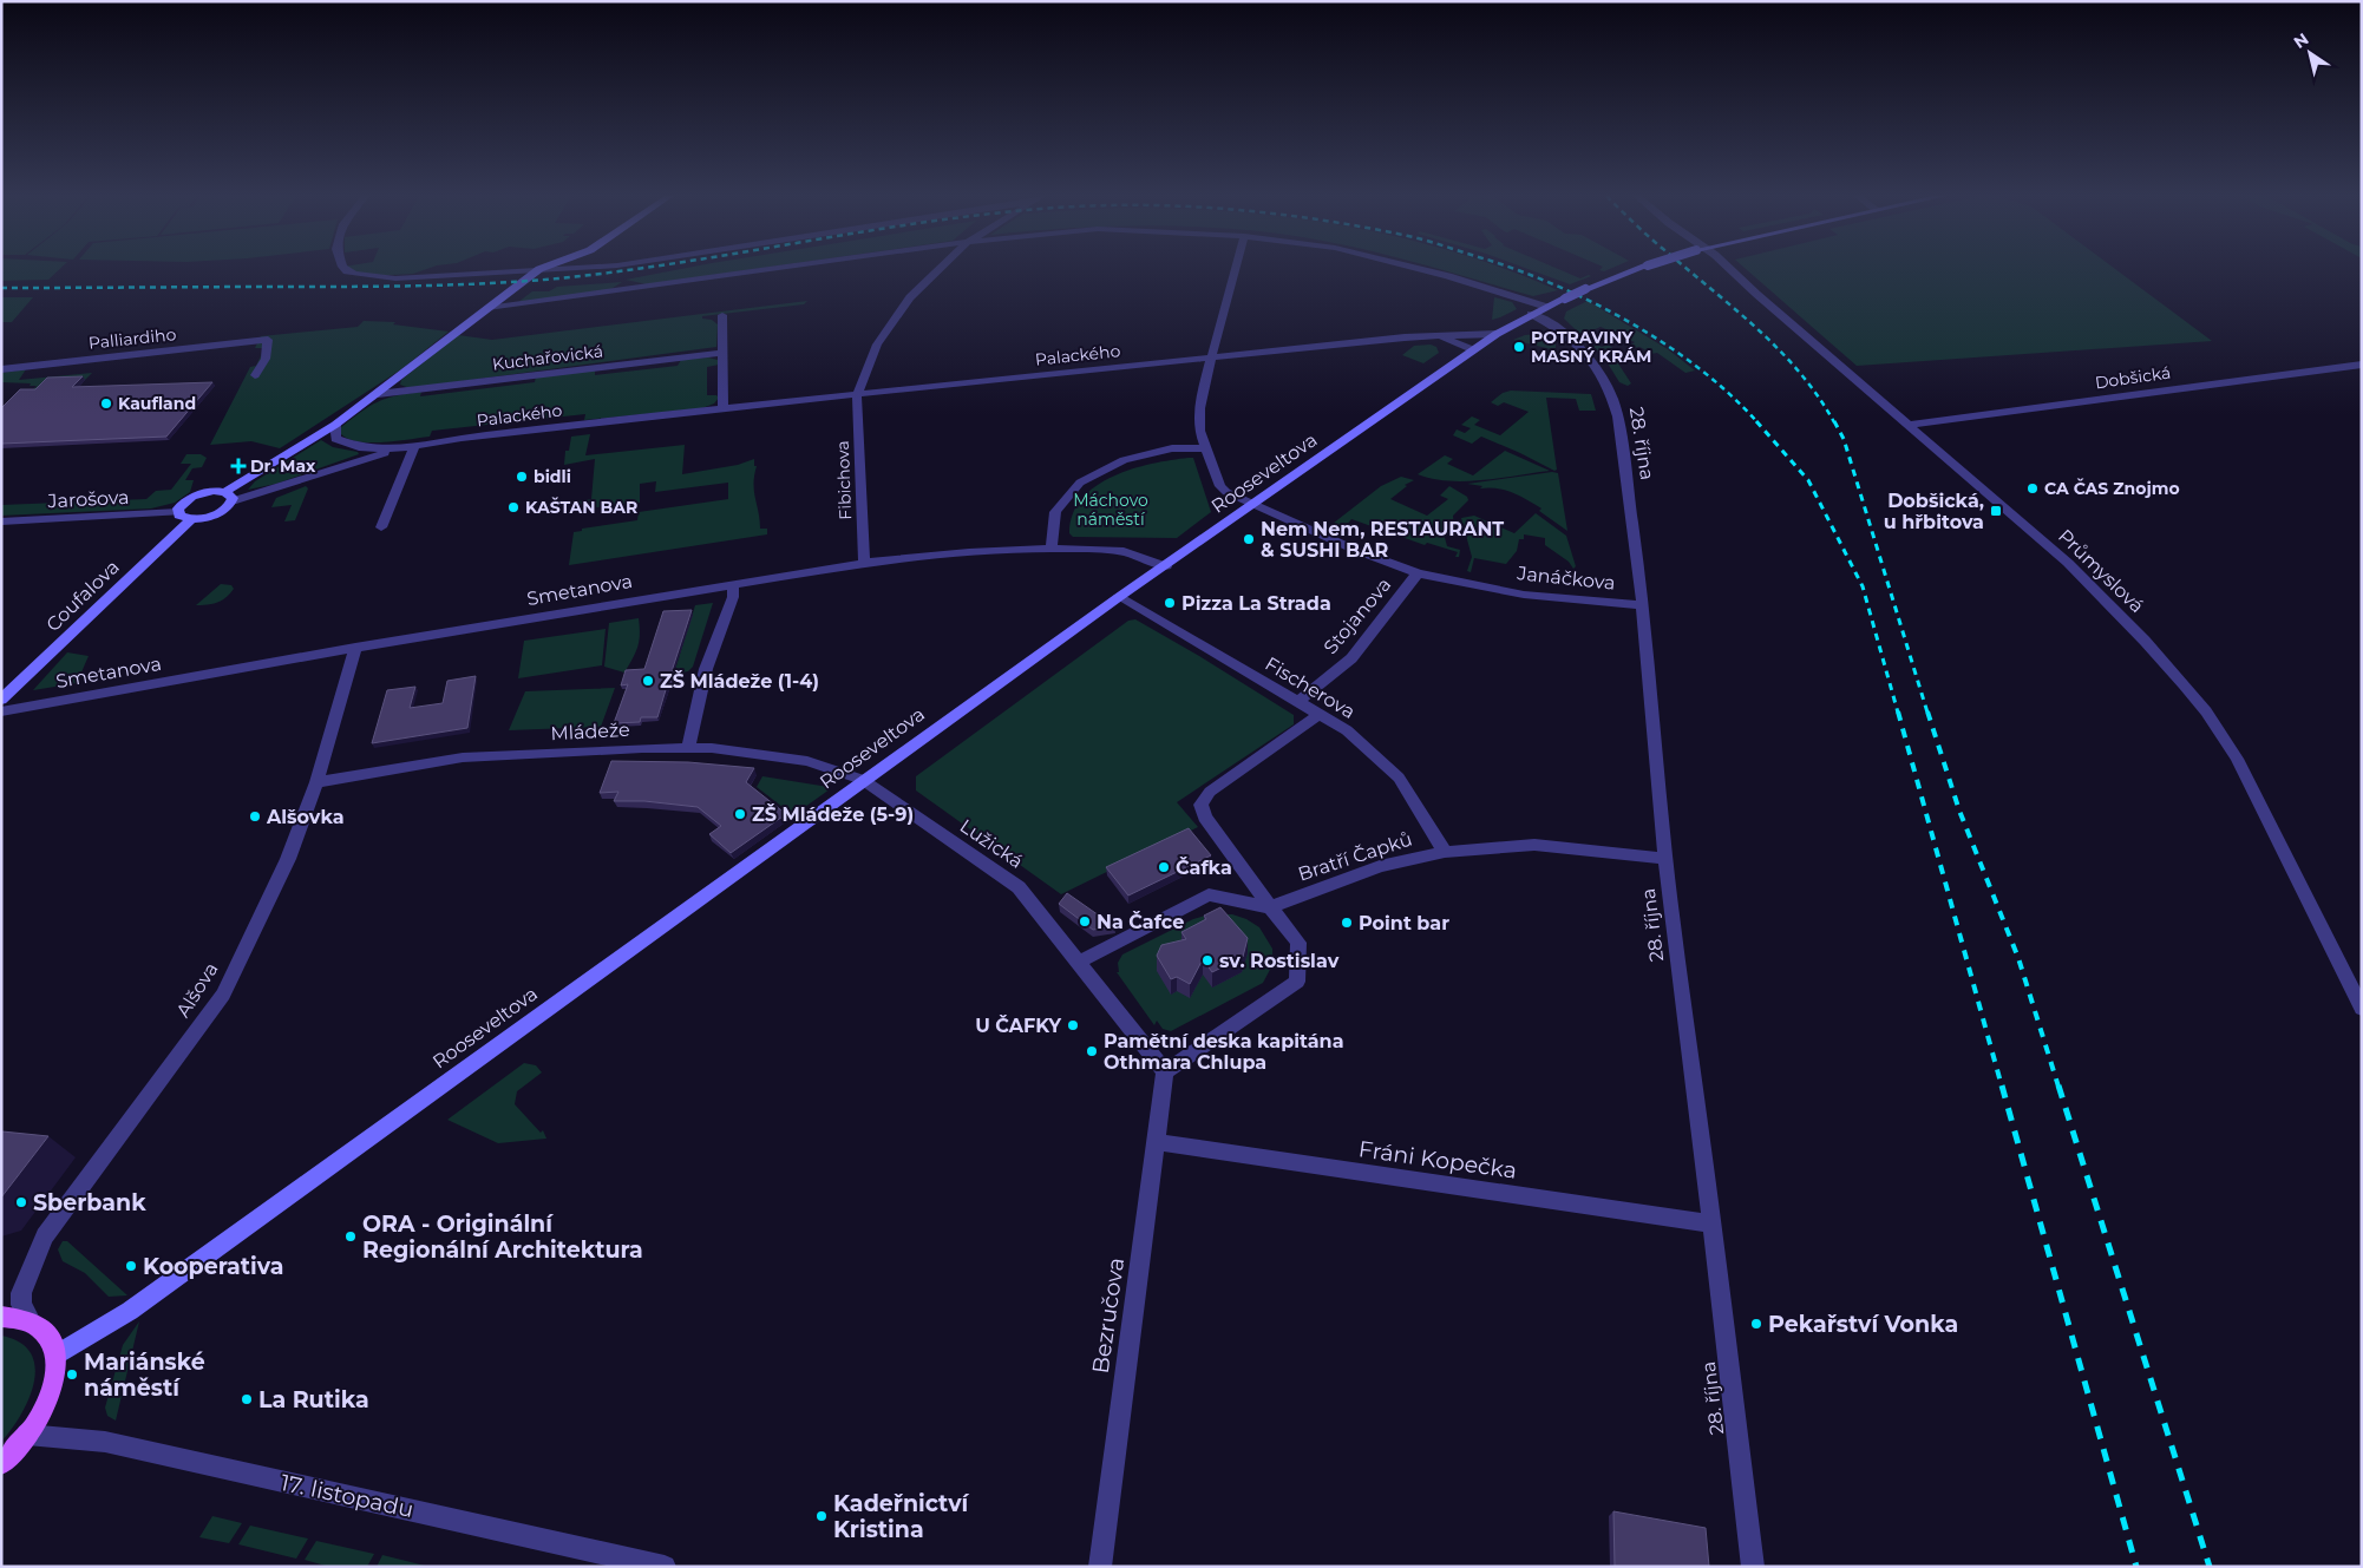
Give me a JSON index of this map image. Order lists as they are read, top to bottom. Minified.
{"streets":{"main road":["Kuchařovická","Rooseveltova","Coufalova"],"street":["Palliardiho","Palackého","Dobšická","28. října","Fibichova","Jarošova","Průmyslová","Janáčkova","Smetanova","Stojanova","Fischerova","Mládeže","Lužická","Bratří Čapků","Alšova","Fráni Kopečka","Bezručova","17. listopadu"]},"crossings":[["Palackého","Kuchařovická"],["Palackého","Rooseveltova"],["Palackého","Fibichova"],["Palackého","Janáčkova"],["Kuchařovická","Coufalova"],["Dobšická","Průmyslová"],["28. října","Rooseveltova"],["28. října","Janáčkova"],["28. října","Bratří Čapků"],["28. října","Fráni Kopečka"],["Rooseveltova","Janáčkova"],["Rooseveltova","Smetanova"],["Rooseveltova","Fischerova"],["Rooseveltova","Mládeže"],["Rooseveltova","Lužická"],["Fibichova","Smetanova"],["Janáčkova","Stojanova"],["Smetanova","Alšova"],["Stojanova","Fischerova"],["Fischerova","Bratří Čapků"],["Mládeže","Lužická"],["Mládeže","Alšova"],["Lužická","Bezručova"],["Fráni Kopečka","Bezručova"]],"parks":["Máchovo náměstí"],"places":{"other":["POTRAVINY MASNÝ KRÁM","Kaufland","bidli","CA ČAS Znojmo","KAŠTAN BAR","Nem Nem, RESTAURANT & SUSHI BAR","Pizza La Strada","ZŠ Mládeže (1-4)","ZŠ Mládeže (5-9)","Alšovka","Čafka","Na Čafce","Point bar","sv. Rostislav","U ČAFKY","Pamětní deska kapitána Othmara Chlupa","Sberbank","ORA - Originální Regionální Architektura","Kooperativa","Pekařství Vonka","Mariánské náměstí","La Rutika","Kadeřnictví Kristina"],"health":["Dr. Max"],"transit":["Dobšická, u hřbitova"]},"north":"top left"}
